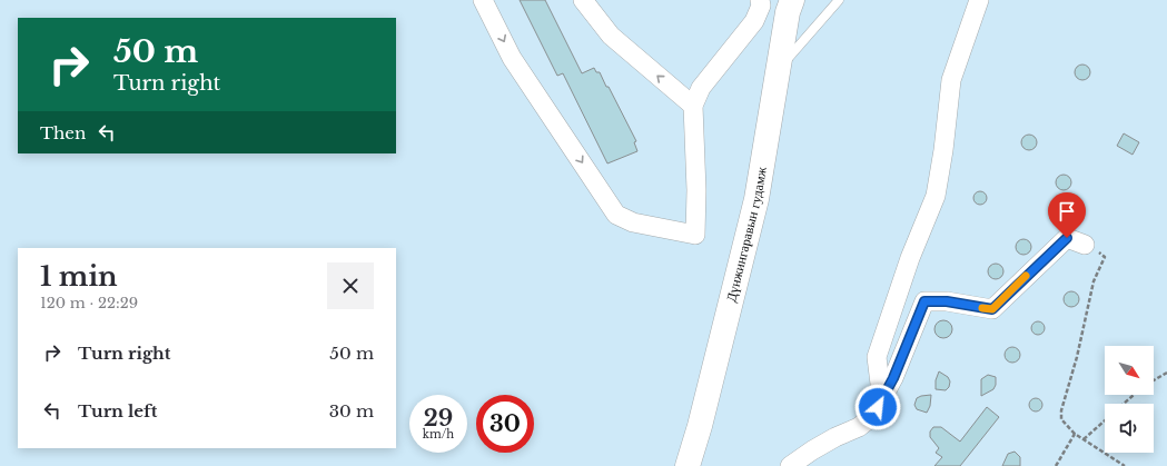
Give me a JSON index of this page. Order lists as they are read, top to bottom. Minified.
{"streets":{"main road":["Дүнжингаравын гудамж"]},"north":"bottom right","page":{"turn":["50 m","Turn right"],"then":"Then","heading":["1 min","120 m · 22:29"],"list":[{"name":"Turn right","value":"50 m"},{"name":"Turn left","value":"30 m"}],"speed":"29 km/h","limit":"30"}}
